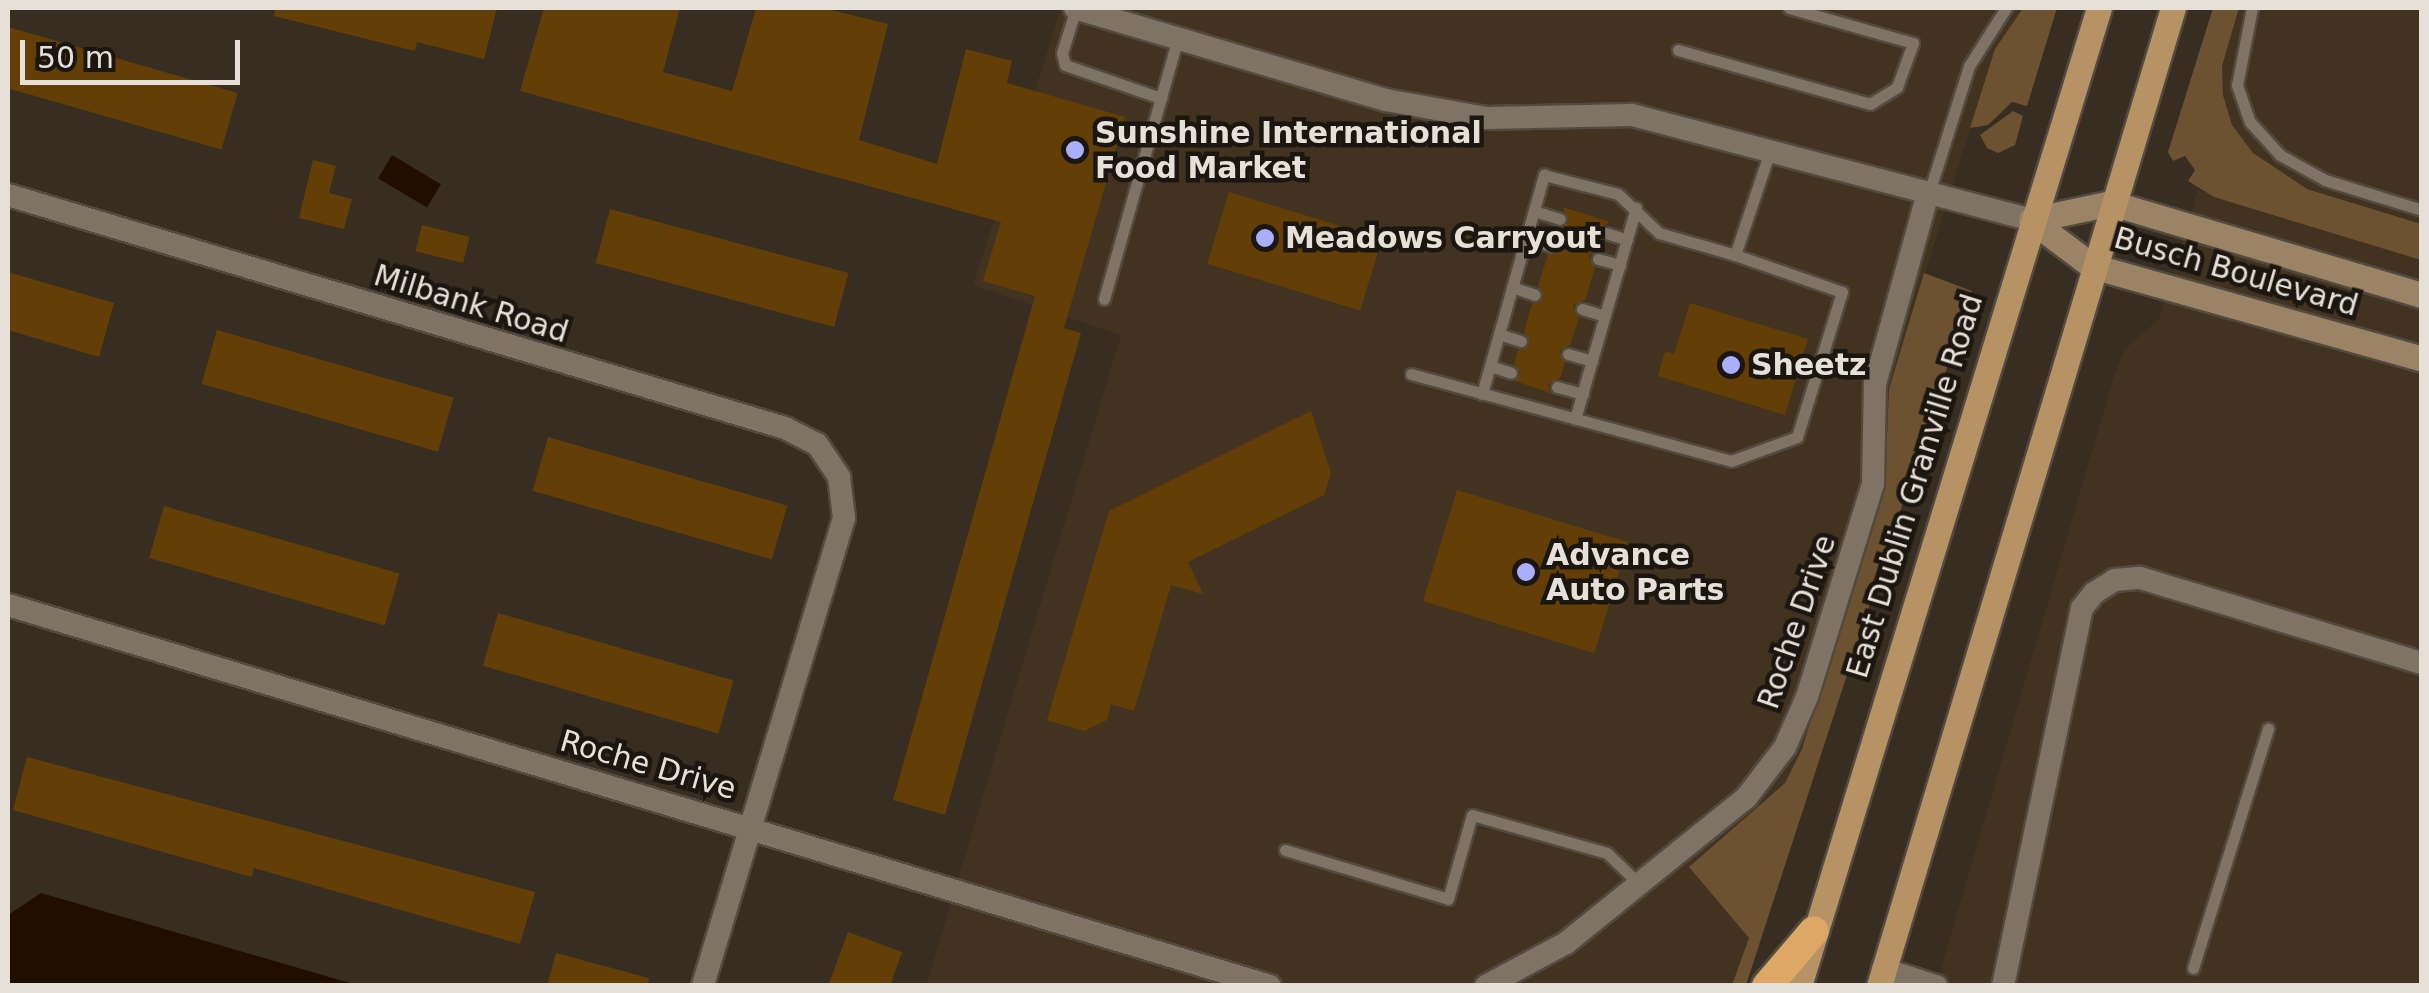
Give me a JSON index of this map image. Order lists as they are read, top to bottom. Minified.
{"streets":{"main road":["Busch Boulevard","East Dublin Granville Road"],"street":["Milbank Road","Roche Drive"]},"crossings":[["Busch Boulevard","East Dublin Granville Road"],["Milbank Road","Roche Drive"]],"places":["Sunshine International Food Market","Meadows Carryout","Sheetz","Advance Auto Parts"],"scale_bar":"50 m"}
